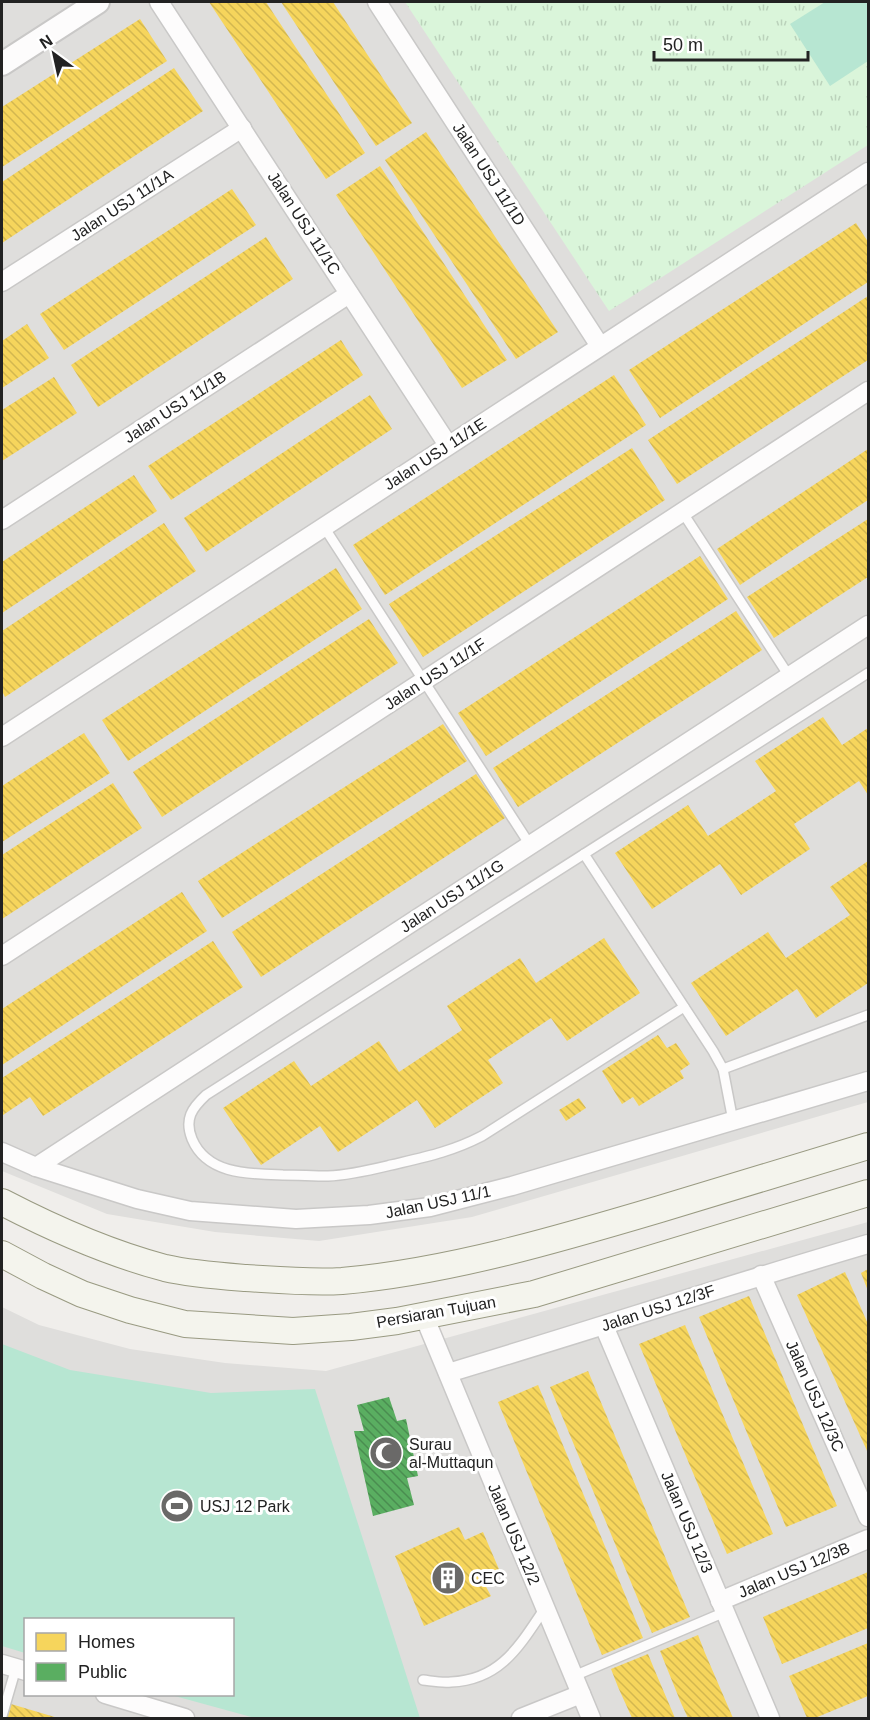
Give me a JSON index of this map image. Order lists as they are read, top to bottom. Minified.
{"streets":{"main road":["Persiaran Tujuan"],"street":["Jalan USJ 11/1D","Jalan USJ 11/1A","Jalan USJ 11/1C","Jalan USJ 11/1B","Jalan USJ 11/1E","Jalan USJ 11/1F","Jalan USJ 11/1G","Jalan USJ 11/1","Jalan USJ 12/3F","Jalan USJ 12/3C","Jalan USJ 12/3","Jalan USJ 12/2","Jalan USJ 12/3B"]},"crossings":[["Jalan USJ 11/1D","Jalan USJ 11/1E"],["Jalan USJ 11/1A","Jalan USJ 11/1C"],["Jalan USJ 11/1C","Jalan USJ 11/1B"],["Jalan USJ 11/1C","Jalan USJ 11/1E"],["Jalan USJ 11/1G","Jalan USJ 11/1"],["Jalan USJ 12/3F","Jalan USJ 12/3C"],["Jalan USJ 12/3F","Jalan USJ 12/3"],["Jalan USJ 12/3F","Jalan USJ 12/2"],["Persiaran Tujuan","Jalan USJ 12/2"],["Jalan USJ 12/3","Jalan USJ 12/3B"]],"places":{"mosque":["Surau al-Muttaqun"],"sports":["USJ 12 Park"],"building":["CEC"]},"legend":["Homes","Public"],"scale_bar":"50 m","north":"top left"}
